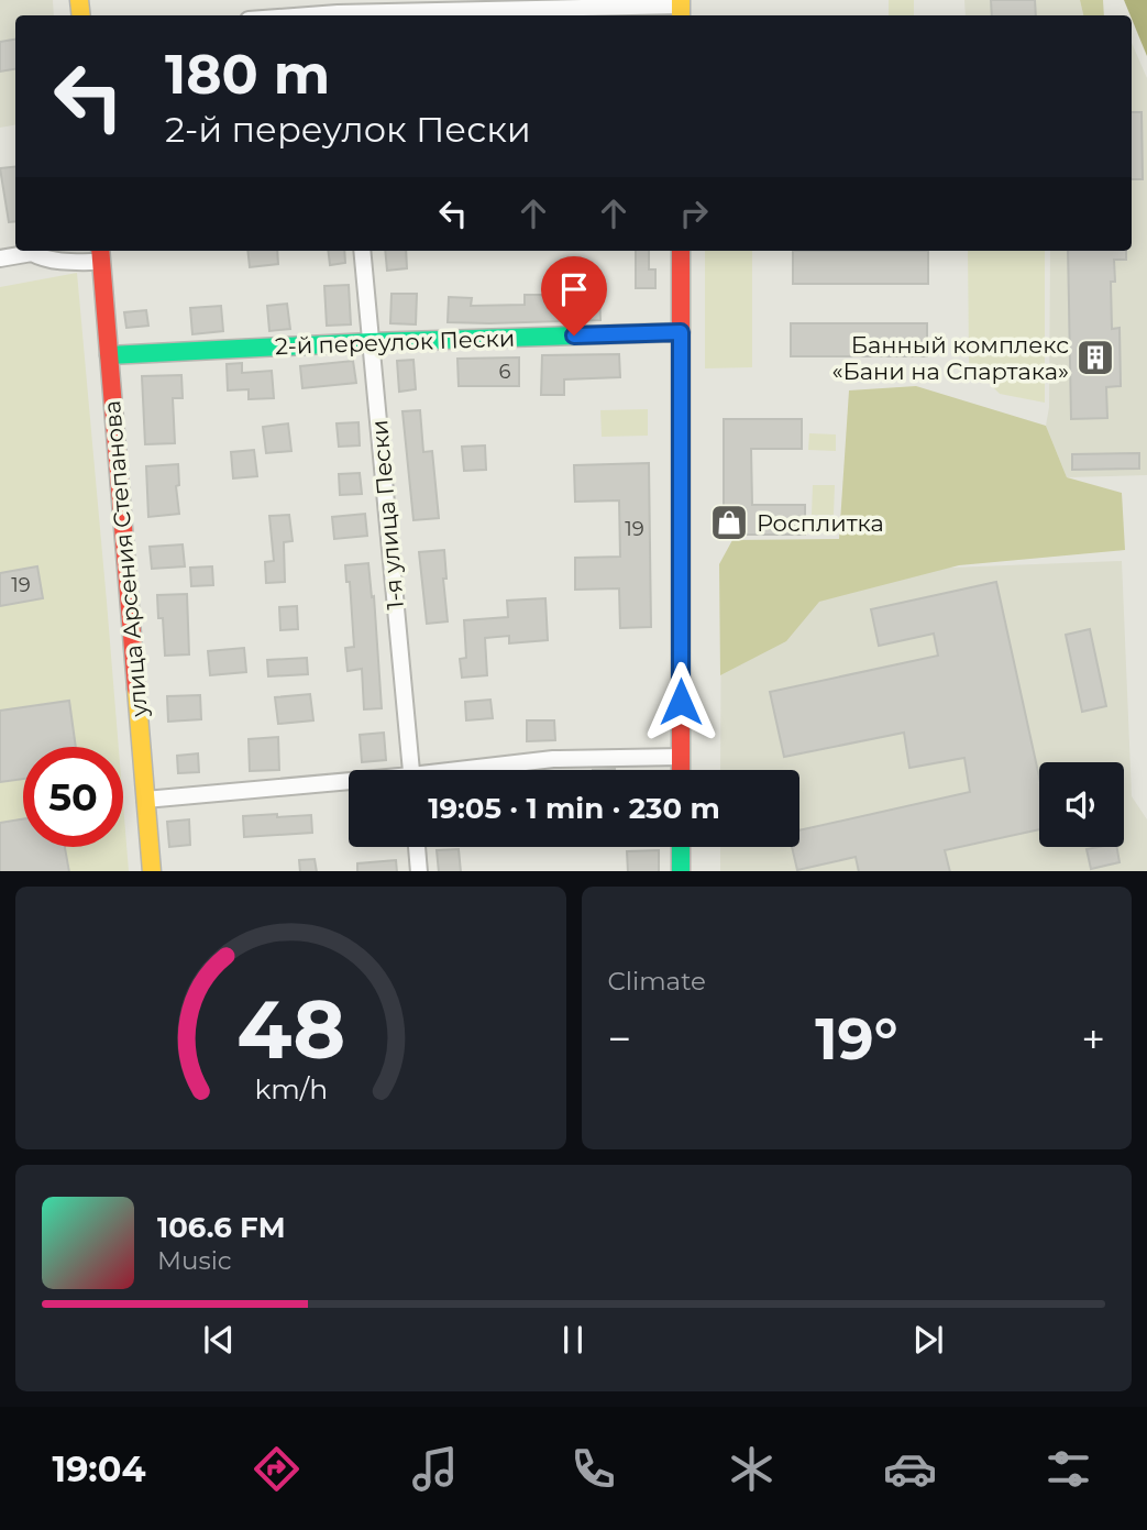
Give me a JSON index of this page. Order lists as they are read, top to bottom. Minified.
{"streets":{"street":["2-й переулок Пески","1-я улица Пески","улица Арсения Степанова"]},"crossings":[["2-й переулок Пески","1-я улица Пески"],["2-й переулок Пески","улица Арсения Степанова"]],"places":{"building":["Банный комплекс «Бани на Спартака»"],"shop":["Росплитка"]},"house_numbers":["6","19","19"],"page":{"turn":["180 m","2-й переулок Пески"],"limit":"50","trip":"19:05 · 1 min · 230 m","tile":"Climate","heat":["−","19°","+"],"song":["106.6 FM","Music"],"tabs":"19:04","gauge":["48","km/h"]}}
